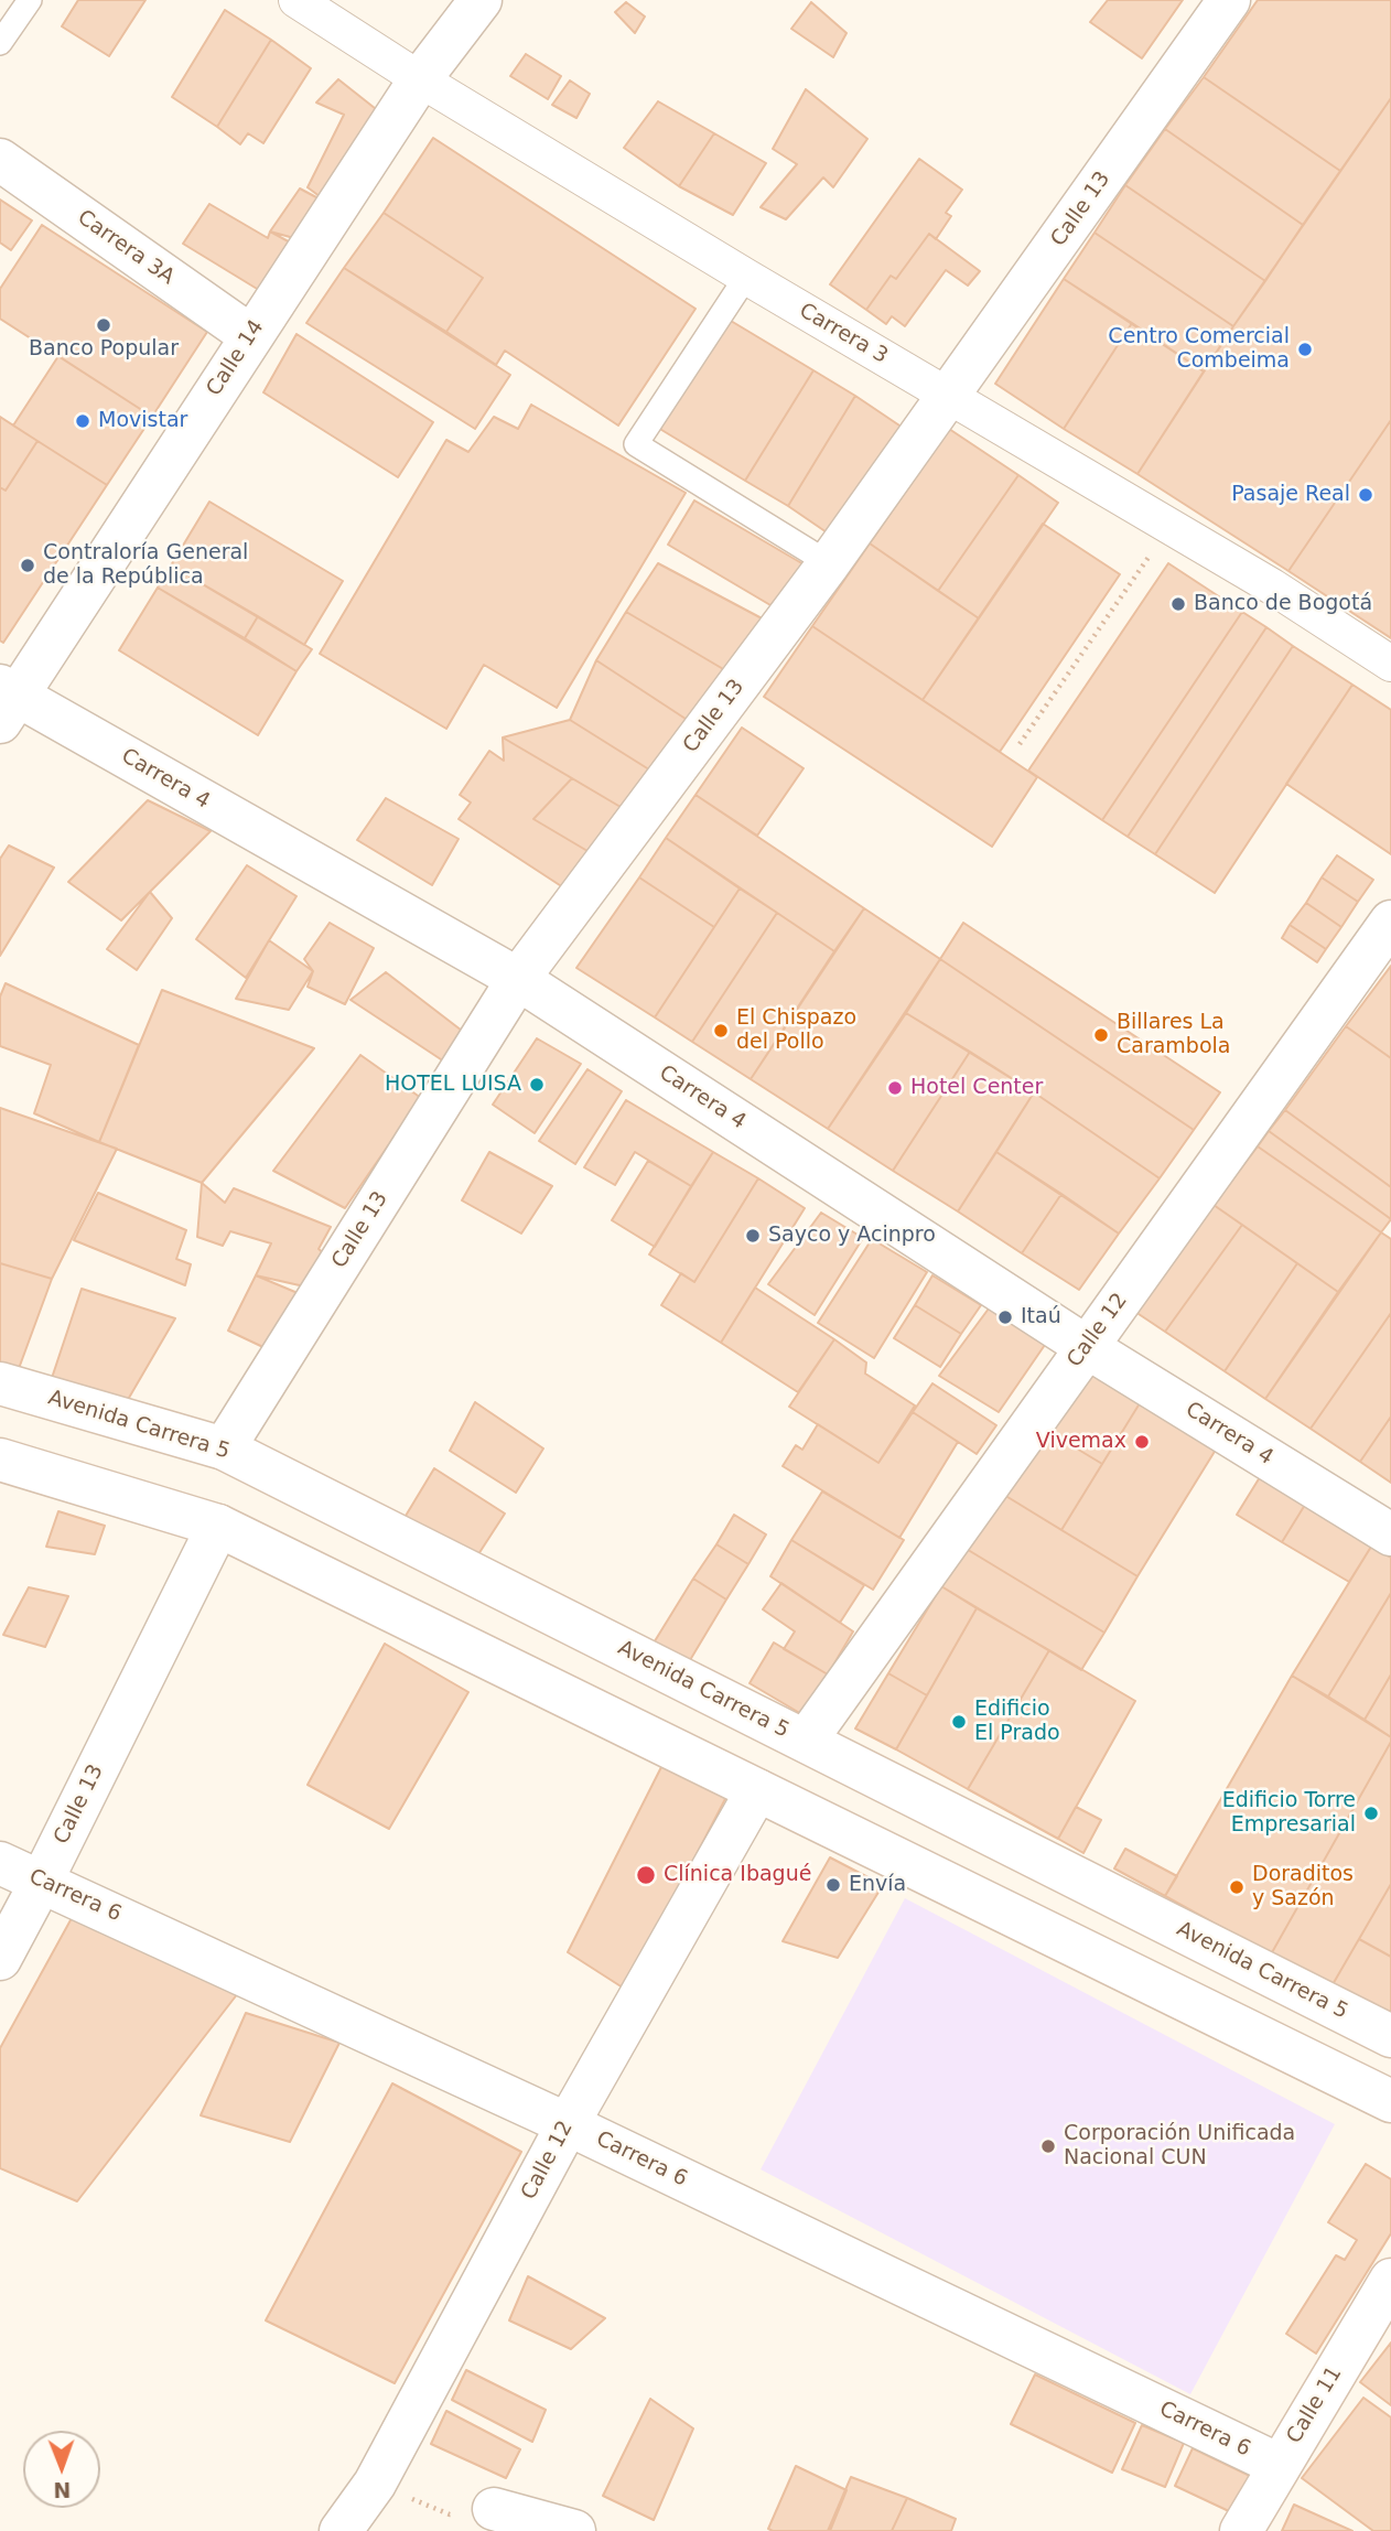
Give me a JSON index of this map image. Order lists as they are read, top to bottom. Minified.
{"streets":{"street":["Calle 13","Carrera 3A","Carrera 3","Calle 14","Carrera 4","Calle 12","Avenida Carrera 5","Carrera 6","Calle 11"]},"crossings":[["Calle 13","Carrera 3"],["Calle 13","Carrera 4"],["Calle 13","Avenida Carrera 5"],["Calle 13","Carrera 6"],["Carrera 3A","Calle 14"],["Carrera 3","Calle 14"],["Calle 14","Carrera 4"],["Carrera 4","Calle 12"],["Calle 12","Avenida Carrera 5"],["Calle 12","Carrera 6"],["Carrera 6","Calle 11"]],"places":["Banco Popular","Centro Comercial Combeima","Movistar","Pasaje Real","Contraloría General de la República","Banco de Bogotá","El Chispazo del Pollo","Billares La Carambola","HOTEL LUISA","Hotel Center","Sayco y Acinpro","Itaú","Vivemax","Edificio El Prado","Edificio Torre Empresarial","Clínica Ibagué","Envía","Doraditos y Sazón","Corporación Unificada Nacional CUN"],"north":"bottom"}
